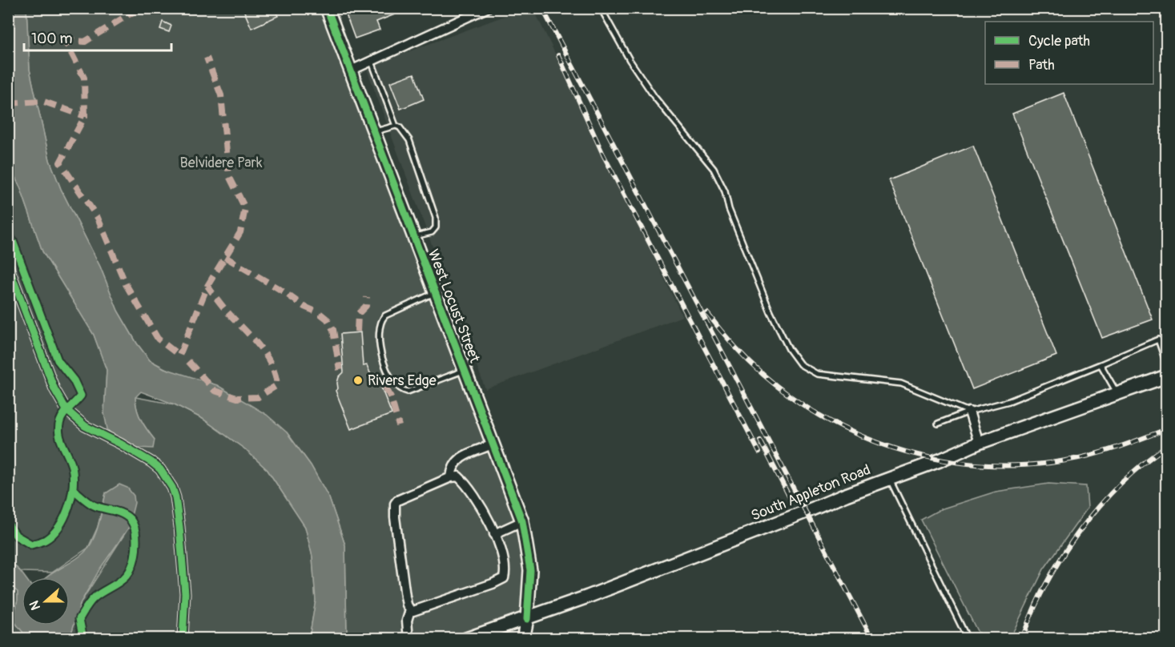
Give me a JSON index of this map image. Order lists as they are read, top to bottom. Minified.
{"streets":{"main road":["West Locust Street","South Appleton Road"]},"crossings":[["West Locust Street","South Appleton Road"]],"parks":["Belvidere Park"],"places":["Rivers Edge"],"legend":["Cycle path","Path"],"scale_bar":"100 m","north":"left"}
